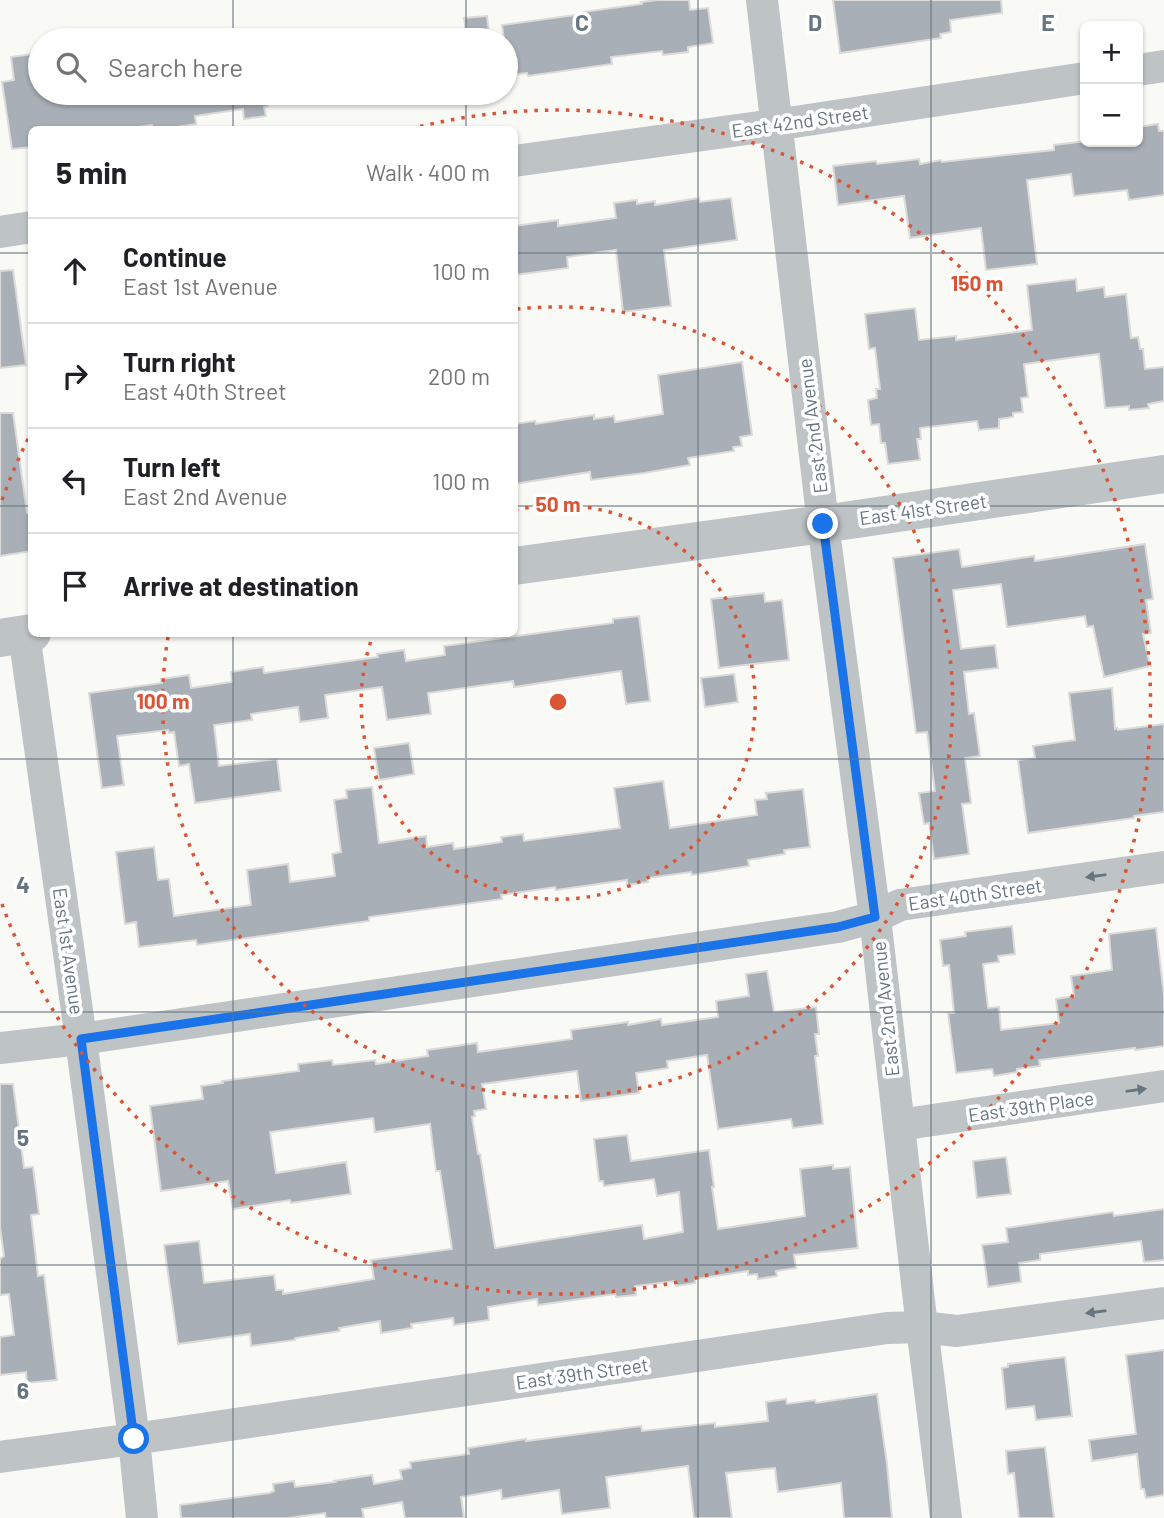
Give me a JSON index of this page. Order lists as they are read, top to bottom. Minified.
{"streets":{"street":["East 42nd Street","East 2nd Avenue","East 41st Street","East 40th Street","East 1st Avenue","East 39th Place","East 39th Street"]},"crossings":[["East 42nd Street","East 2nd Avenue"],["East 2nd Avenue","East 41st Street"],["East 2nd Avenue","East 40th Street"],["East 2nd Avenue","East 39th Place"],["East 2nd Avenue","East 39th Street"],["East 40th Street","East 1st Avenue"],["East 1st Avenue","East 39th Street"]],"one_way":["East 39th Place"],"page":{"map_buttons":["+","−"],"search":"Search here","heading":["5 min","Walk · 400 m"],"list":[["Continue","East 1st Avenue","100 m"],["Turn right","East 40th Street","200 m"],["Turn left","East 2nd Avenue","100 m"],"Arrive at destination"]},"grid":{"columns":["C","D","E"],"rows":["4","5","6"]},"rings":["150 m","50 m","100 m"]}
